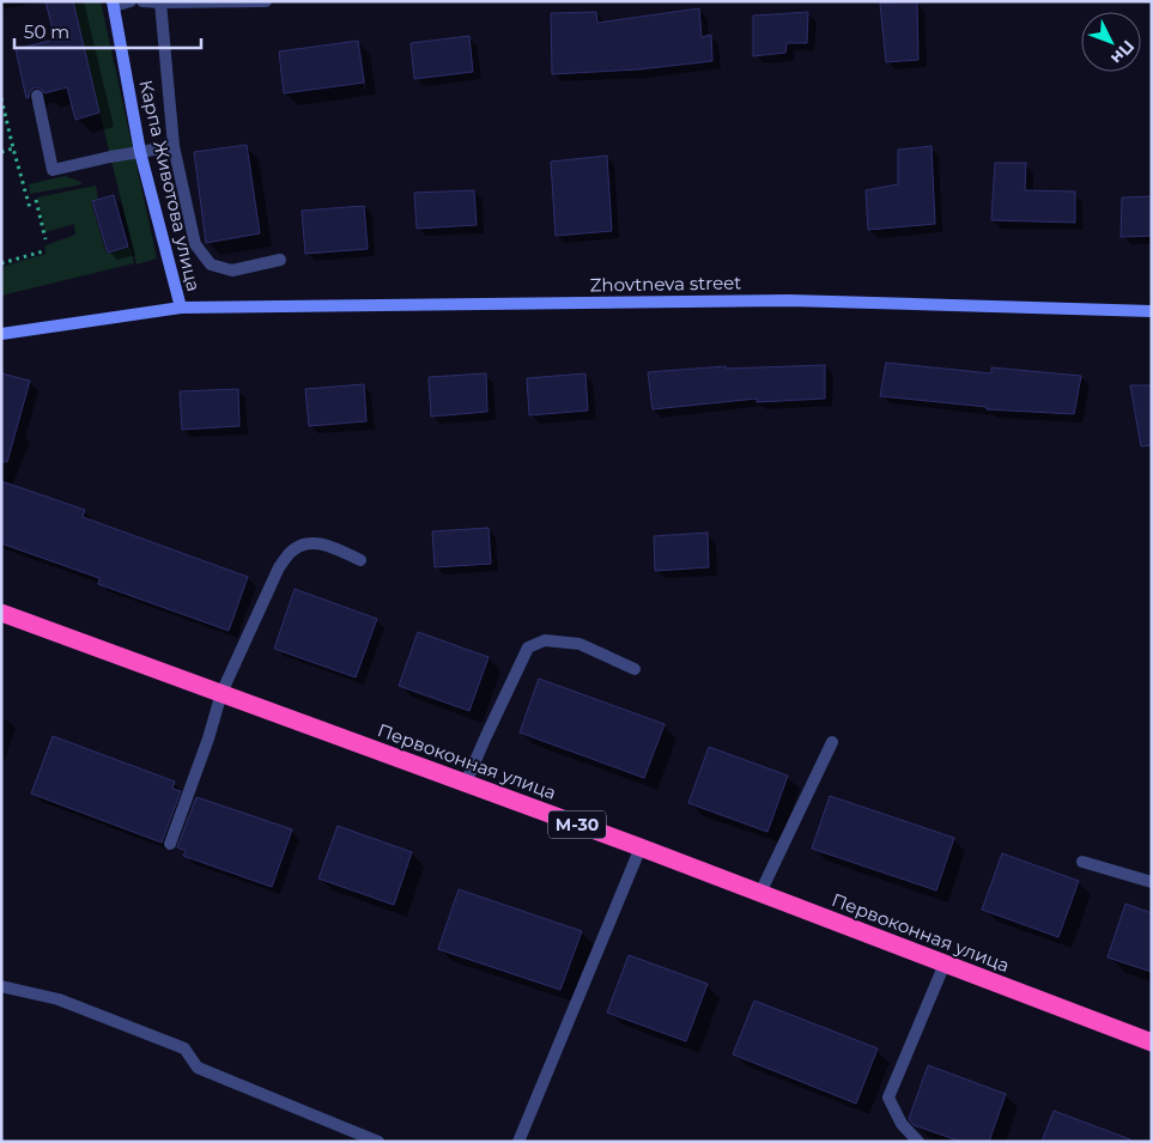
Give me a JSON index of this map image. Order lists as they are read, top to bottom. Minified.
{"streets":{"highway":["Первоконная улица","М-30"],"main road":["Карпа Животова улица","Zhovtneva street"]},"crossings":[["Карпа Животова улица","Zhovtneva street"]],"scale_bar":"50 m","north":"bottom right"}
